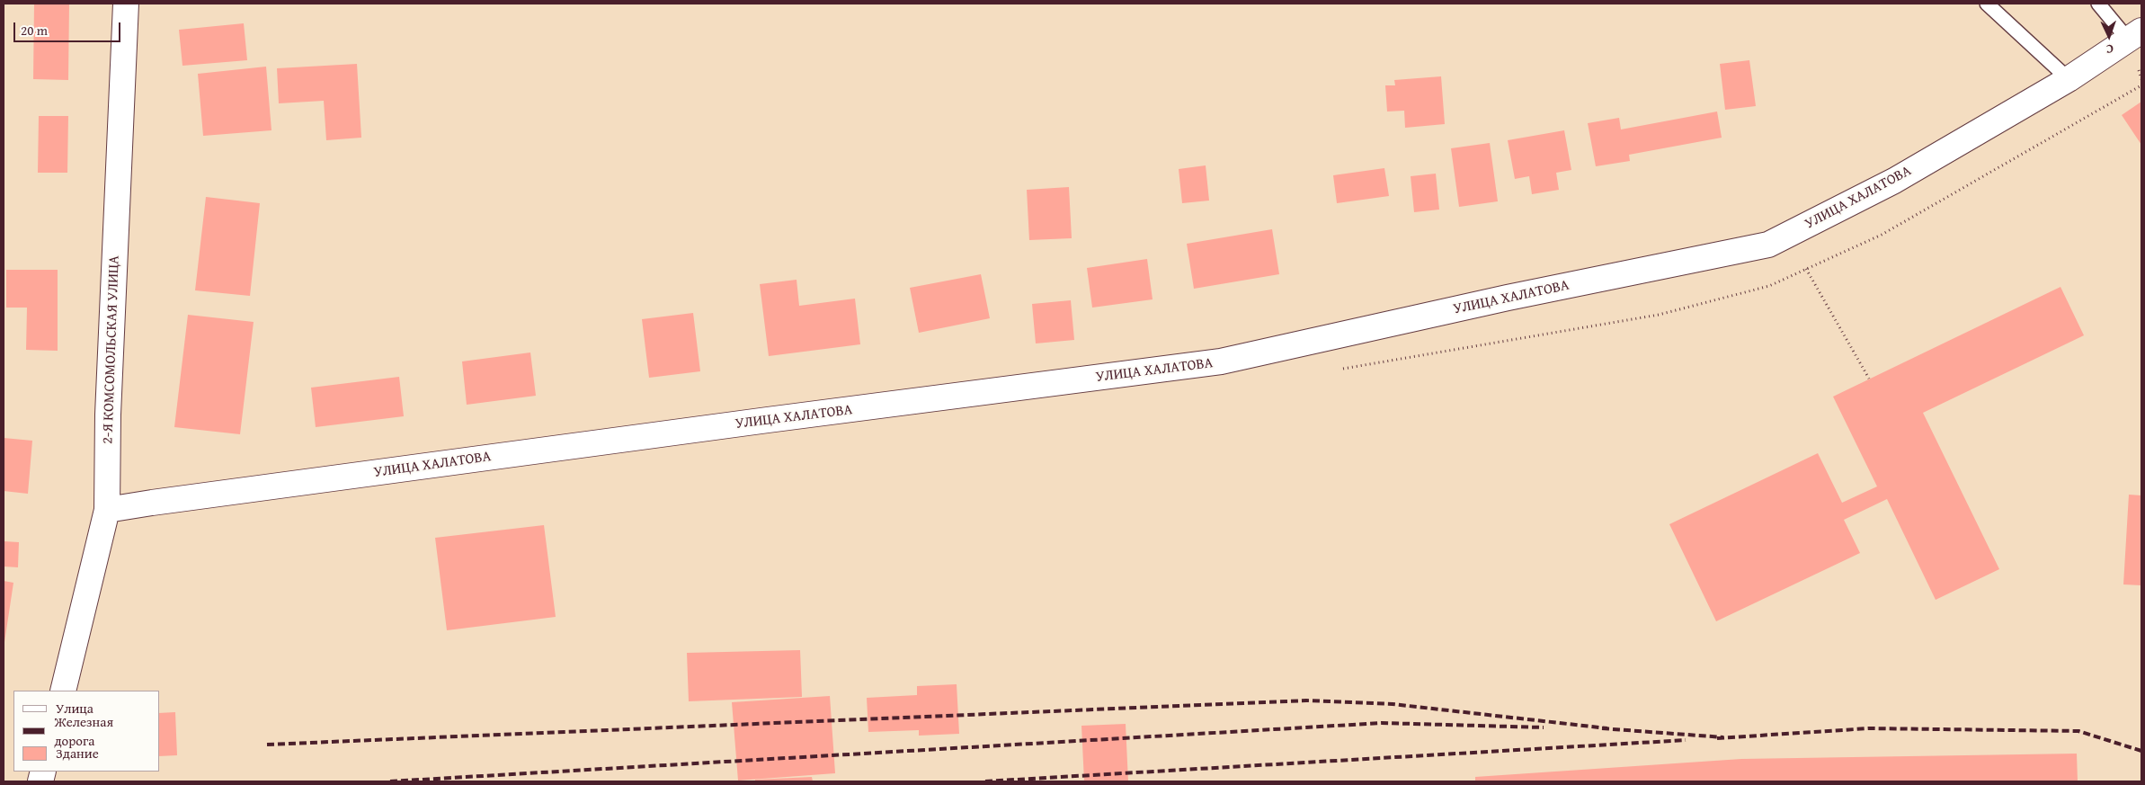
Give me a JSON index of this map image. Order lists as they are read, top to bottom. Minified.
{"streets":{"street":["УЛИЦА ХАЛАТОВА","2-Я КОМСОМОЛЬСКАЯ УЛИЦА"]},"crossings":[["УЛИЦА ХАЛАТОВА","2-Я КОМСОМОЛЬСКАЯ УЛИЦА"]],"legend":["Улица","Железная дорога","Здание"],"scale_bar":"20 m","north":"bottom"}
